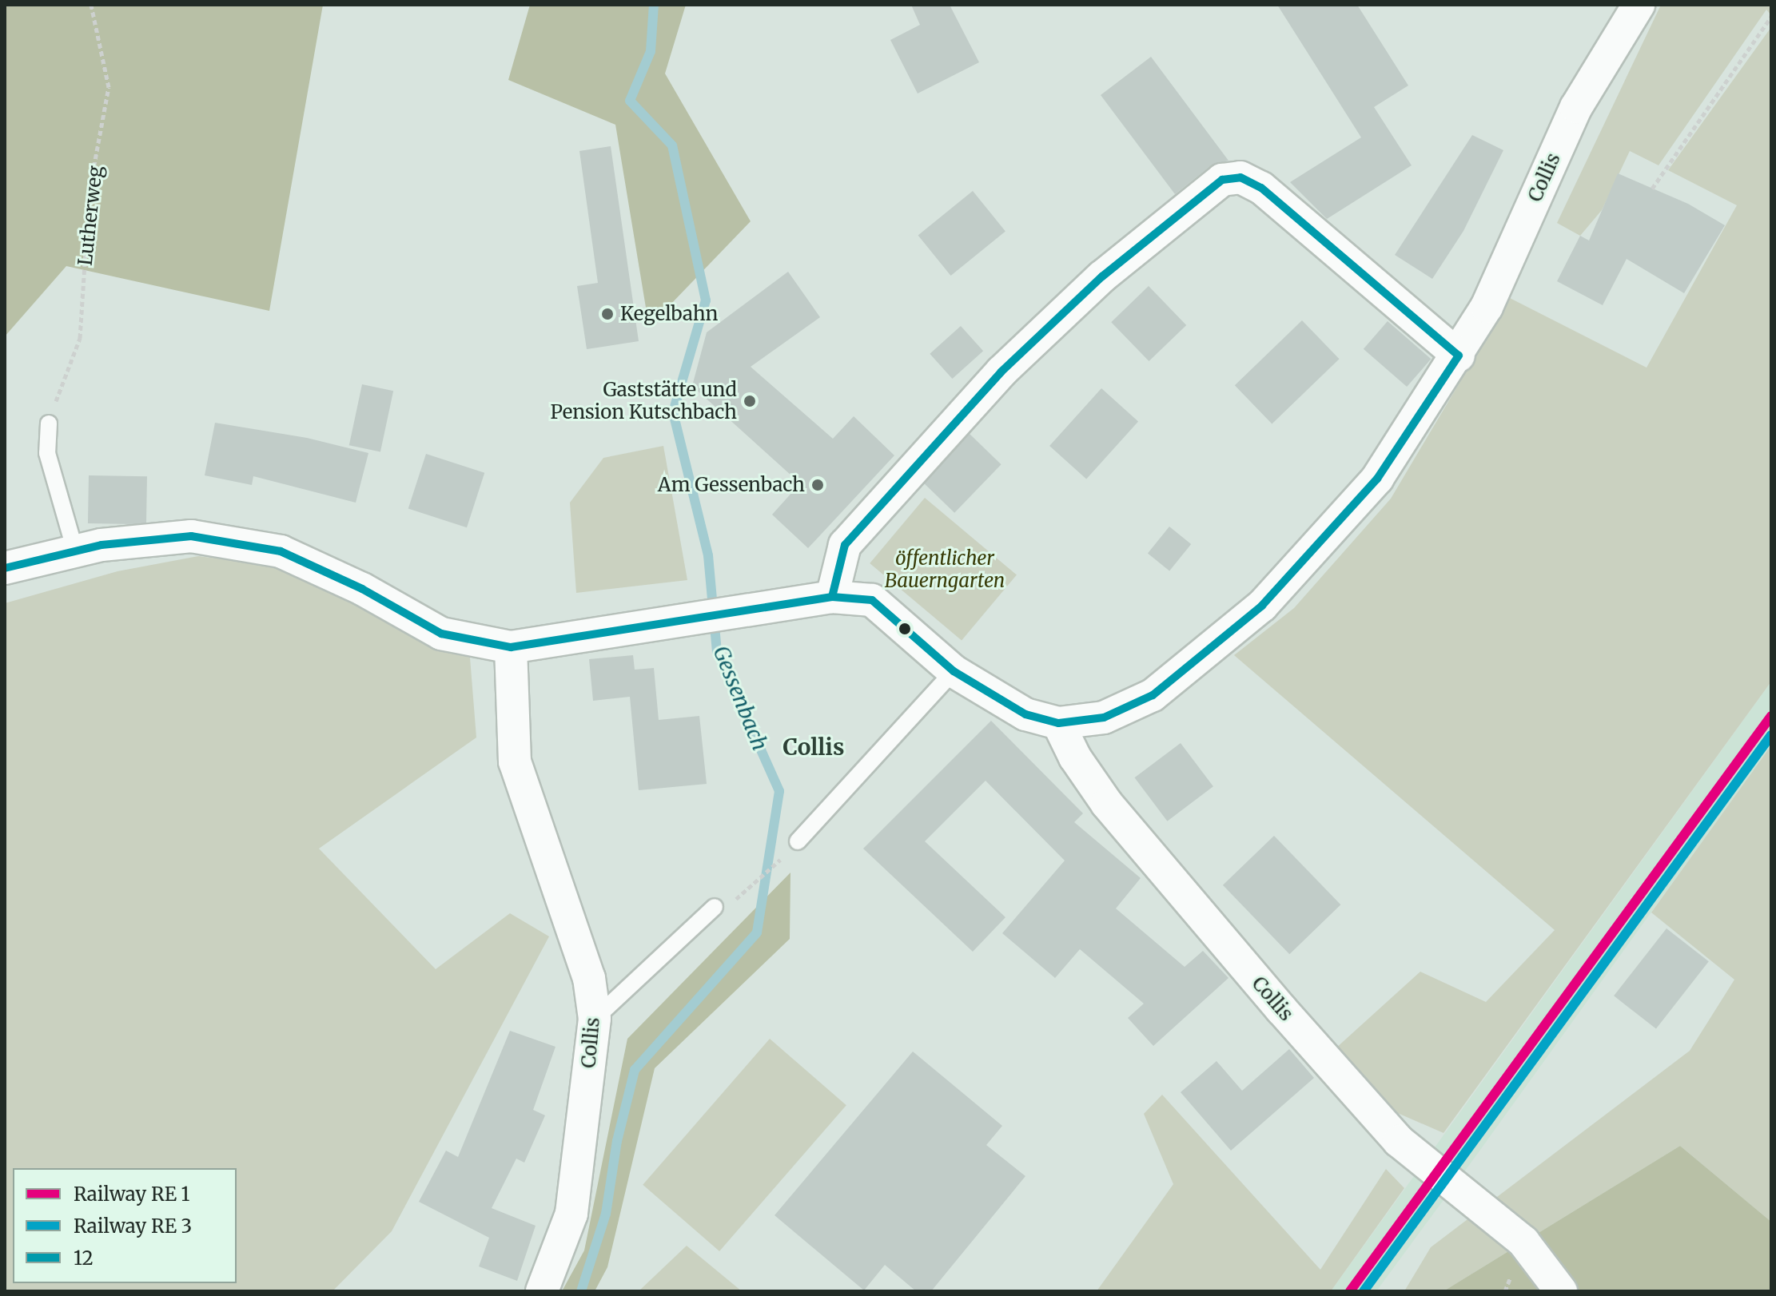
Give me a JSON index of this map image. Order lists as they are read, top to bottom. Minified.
{"streets":{"street":["Collis"],"path":["Lutherweg"]},"districts":["Collis"],"water":["Gessenbach"],"parks":["öffentlicher Bauerngarten"],"places":["Kegelbahn","Gaststätte und Pension Kutschbach","Am Gessenbach"],"lines":["transit line 12"],"legend":["Railway RE 1","Railway RE 3","12"]}
